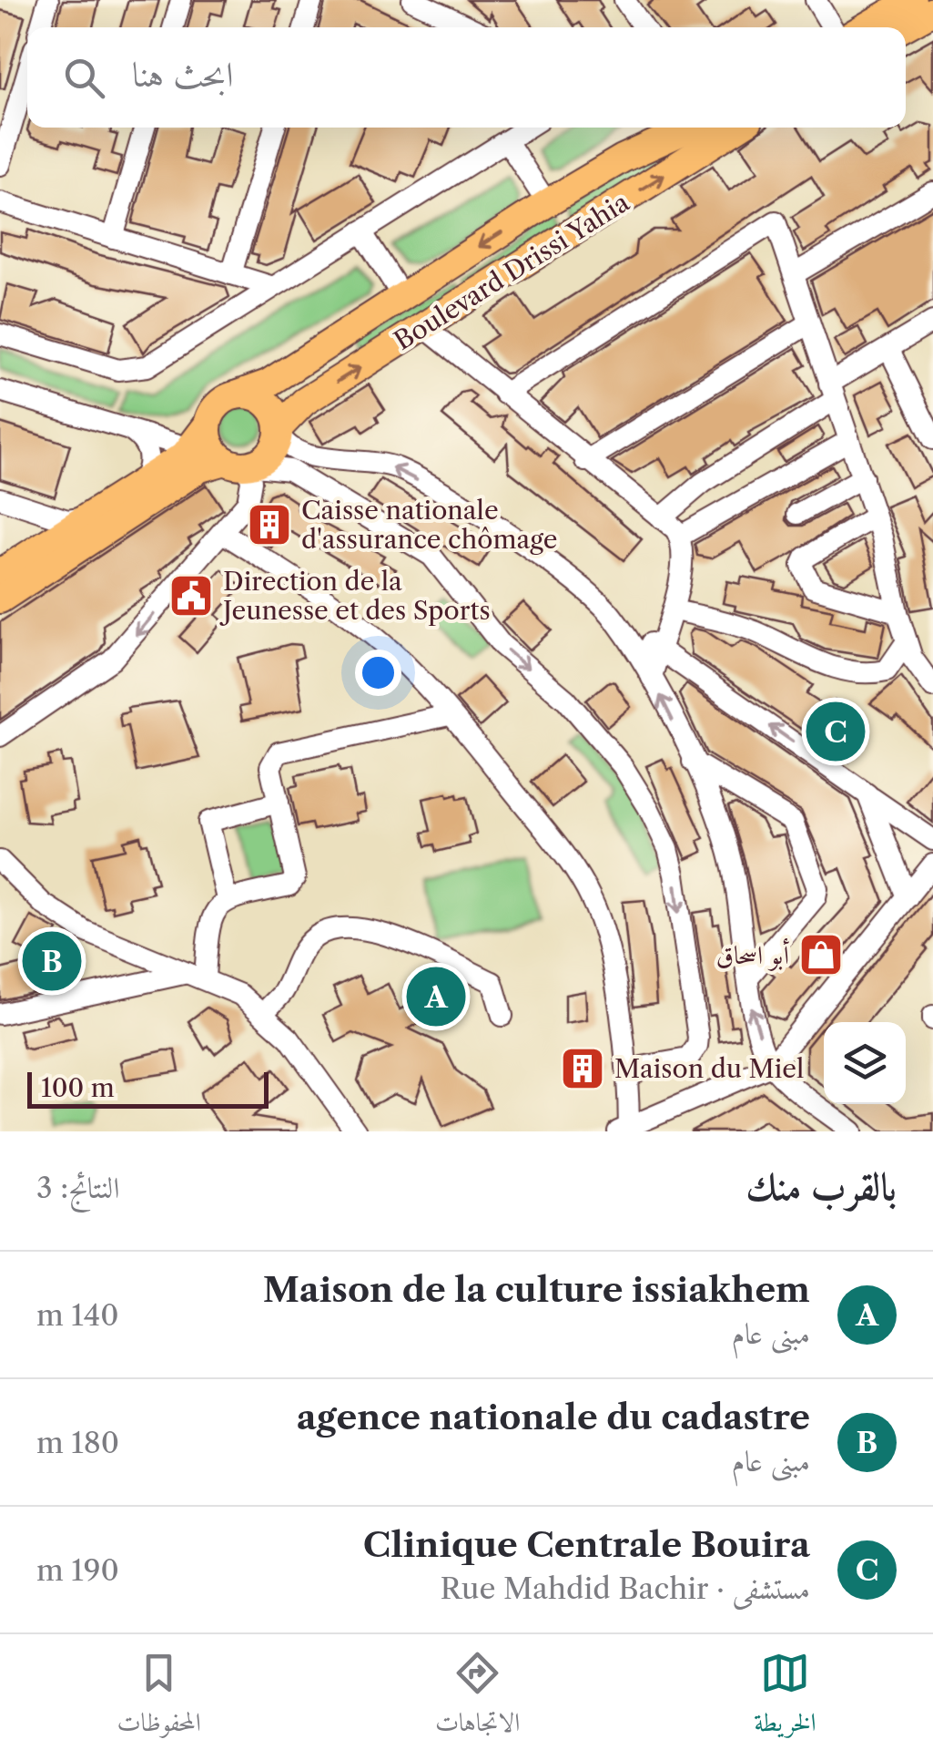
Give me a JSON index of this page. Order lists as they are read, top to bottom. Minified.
{"streets":{"main road":["Boulevard Drissi Yahia"]},"places":{"building":["Caisse nationale d'assurance chômage","Maison du Miel"],"public building":["Direction de la Jeunesse et des Sports"],"shop":["أبو اسحاق"]},"scale_bar":"100 m","page":{"search":"ابحث هنا","pins":["C","B","A"],"scale":"100 m","heading":["بالقرب منك","النتائج: 3"],"list":[{"mark":"A","name":"Maison de la culture issiakhem","note":"مبنى عام","value":"140 m"},{"mark":"B","name":"agence nationale du cadastre","note":"مبنى عام","value":"180 m"},{"mark":"C","name":"Clinique Centrale Bouira","note":"مستشفى · Rue Mahdid Bachir","value":"190 m"}],"nav":["الخريطة","الاتجاهات","المحفوظات"]}}
